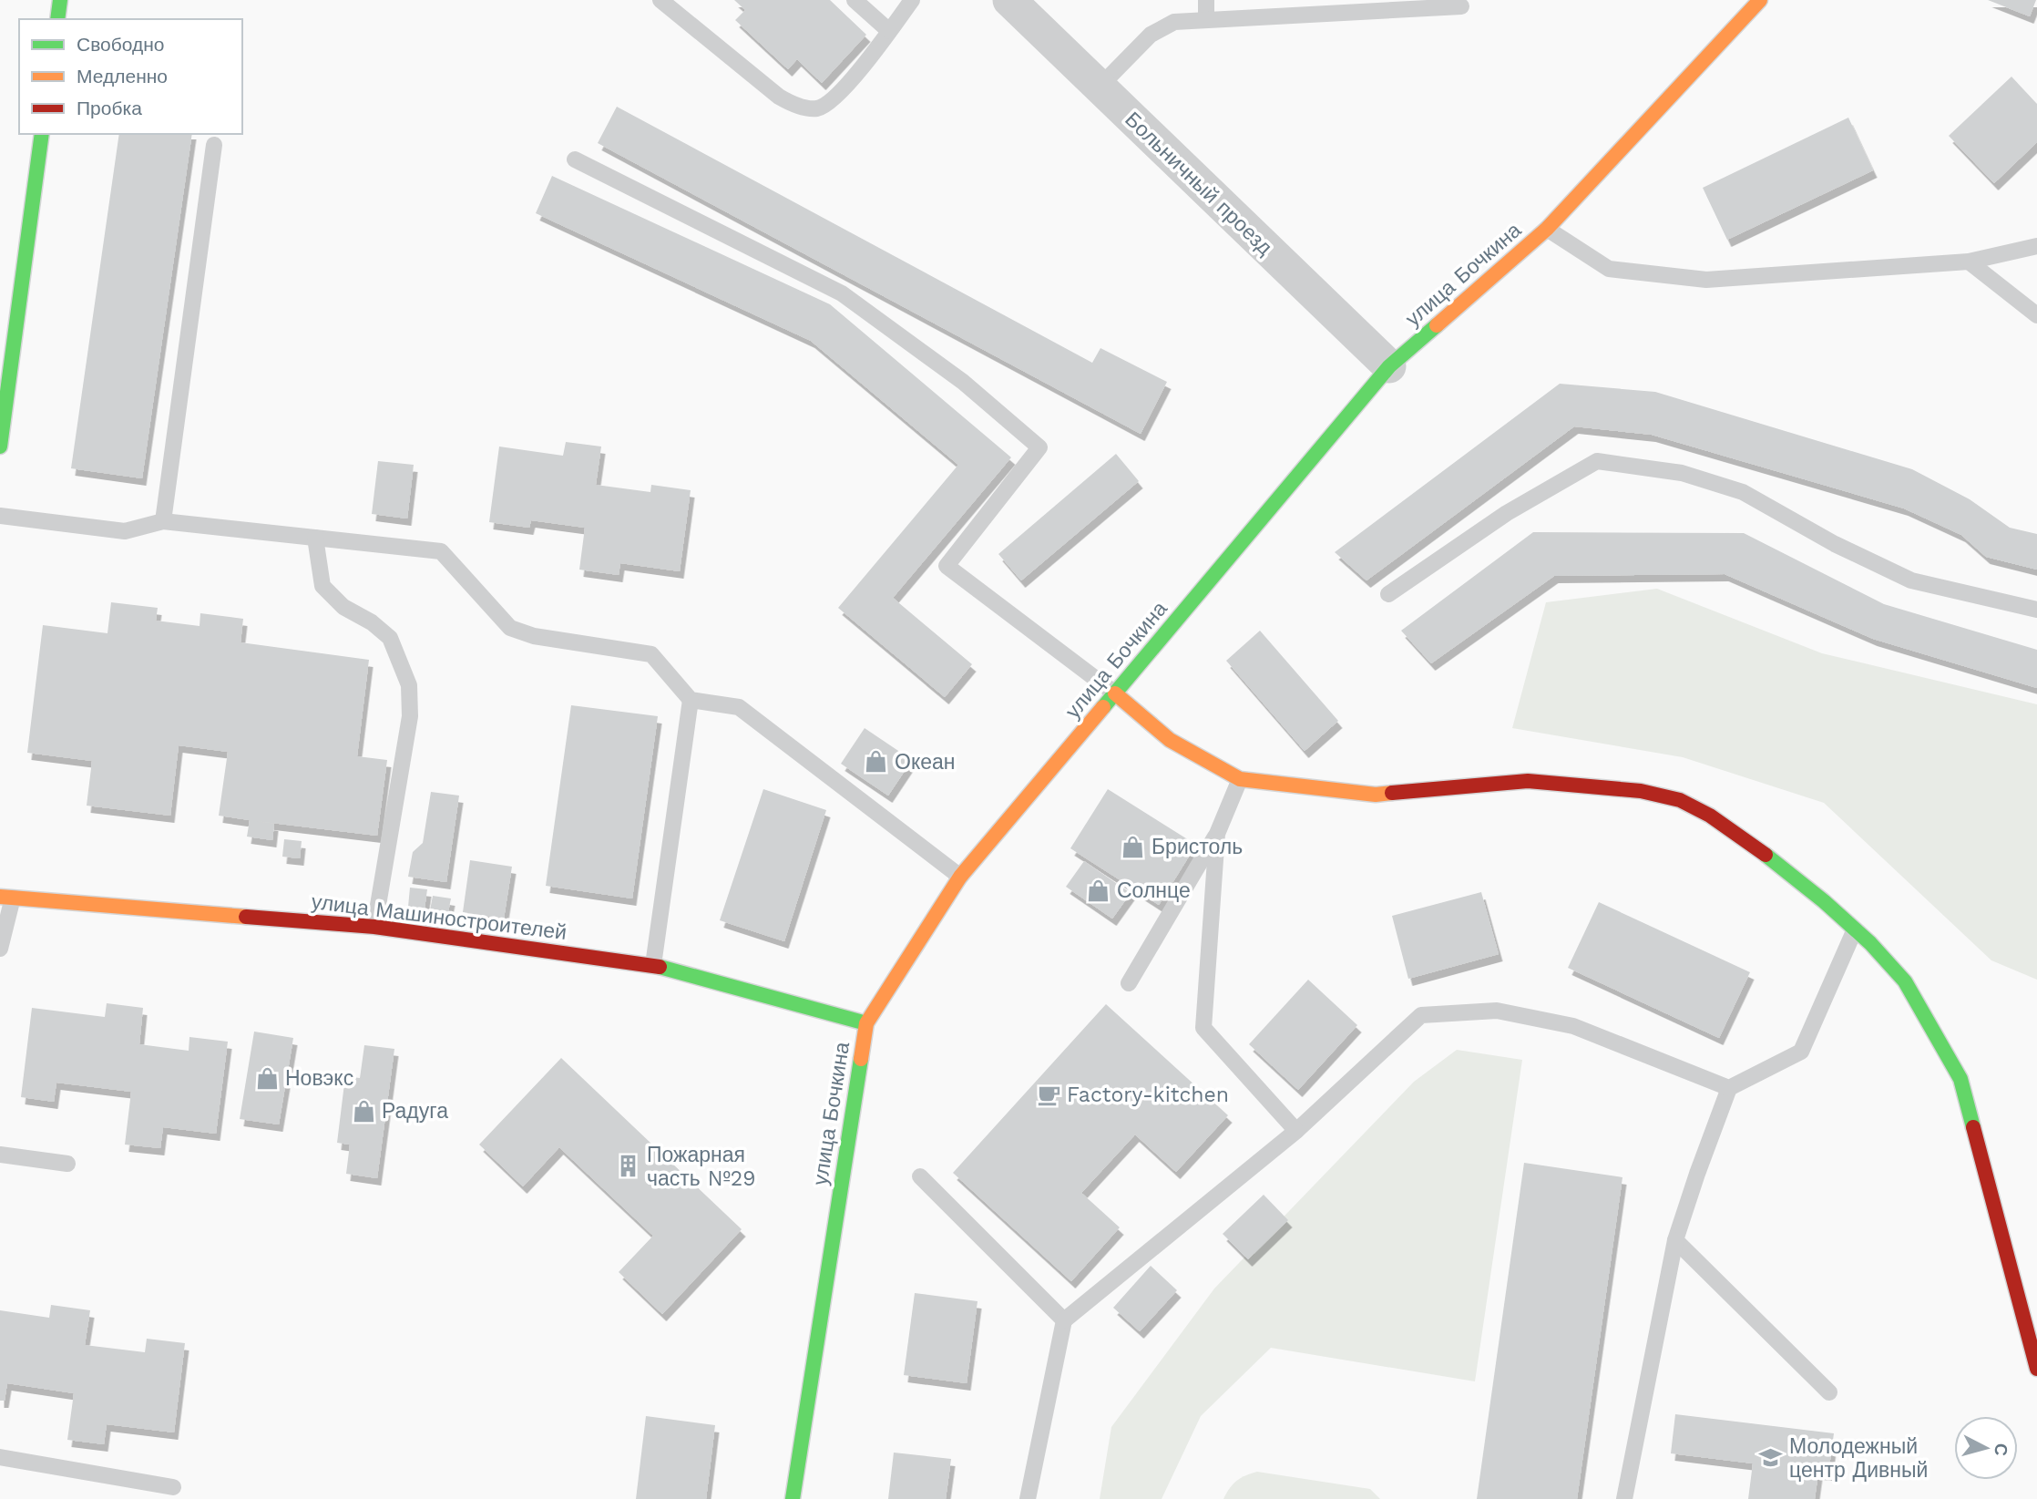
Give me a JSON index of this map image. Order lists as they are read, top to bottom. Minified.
{"streets":{"street":["Больничный проезд","улица Бочкина","улица Машиностроителей"]},"crossings":[["Больничный проезд","улица Бочкина"],["улица Бочкина","улица Машиностроителей"]],"places":{"shop":["Океан","Бристоль","Солнце","Новэкс","Радуга"],"cafe":["Factory-kitchen"],"building":["Пожарная часть №29"],"school or university":["Молодежный центр Дивный"]},"legend":["Свободно","Медленно","Пробка"],"north":"right"}
